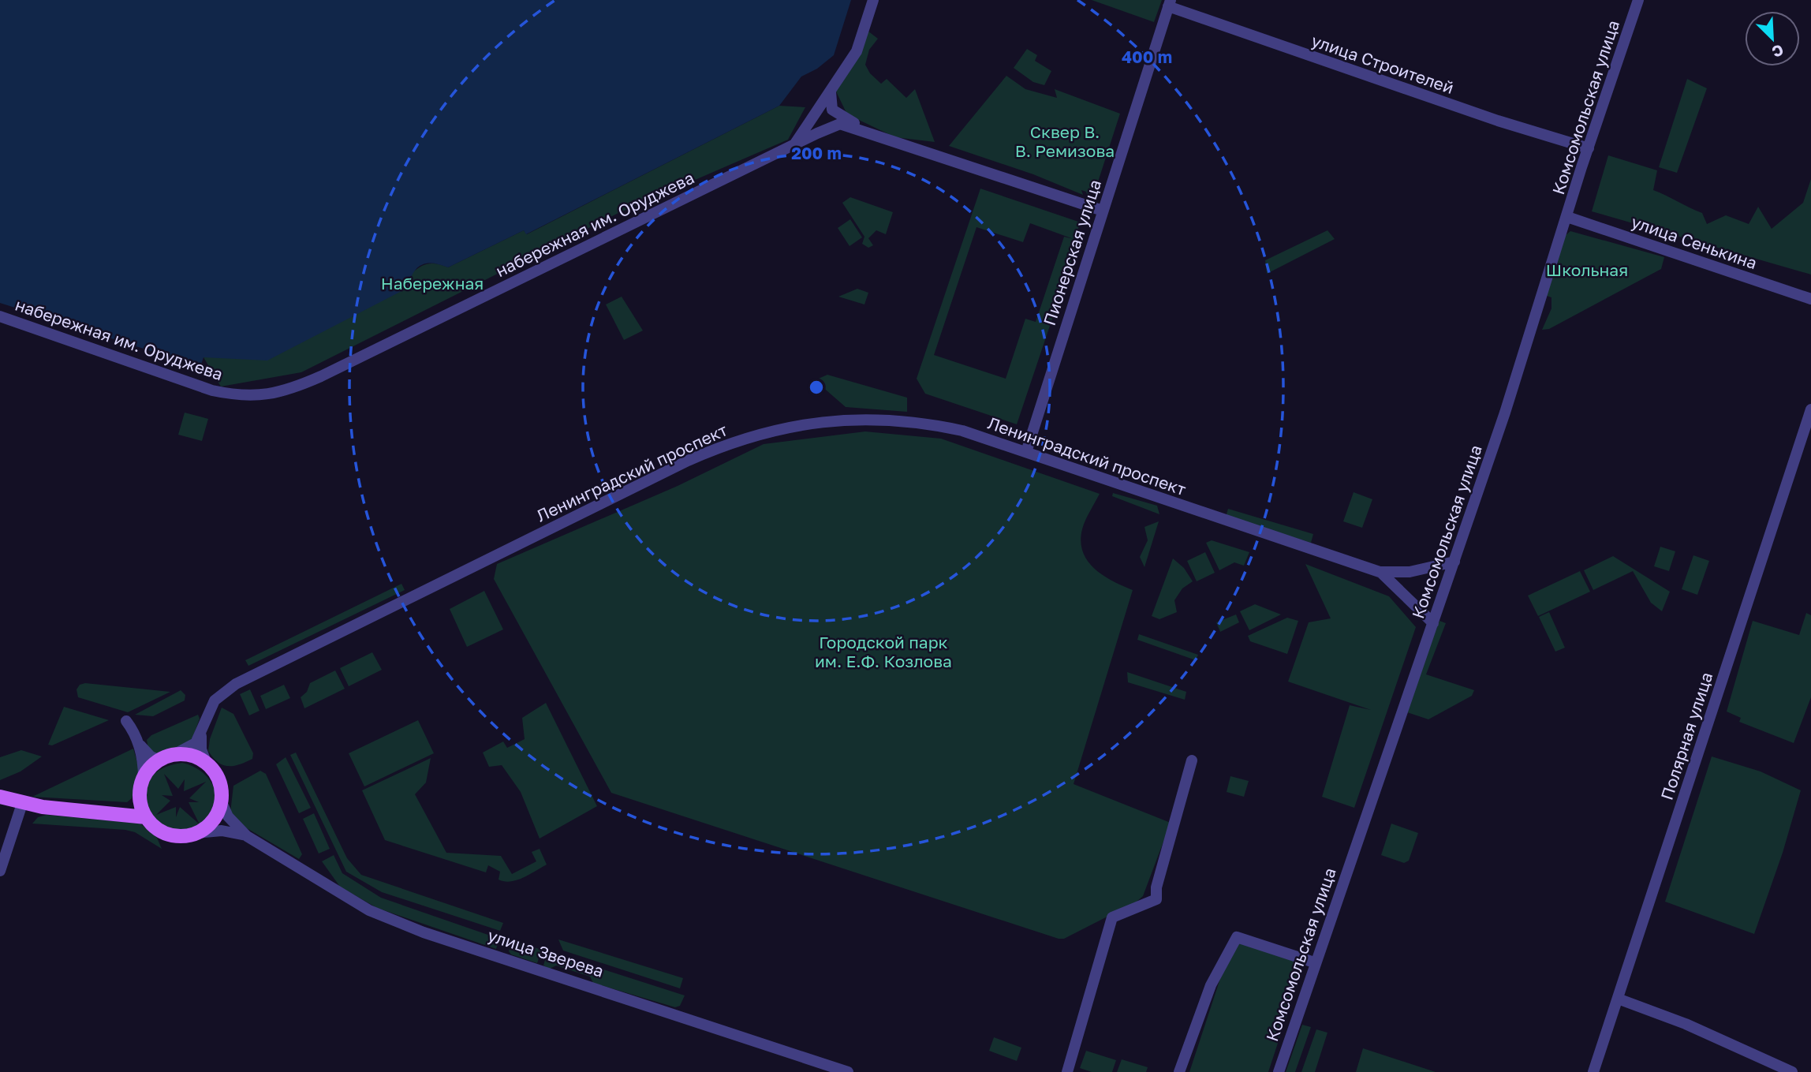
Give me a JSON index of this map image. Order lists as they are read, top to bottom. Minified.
{"streets":{"street":["улица Строителей","Комсомольская улица","набережная им. Оруджева","улица Сенькина","Пионерская улица","Ленинградский проспект","Полярная улица","улица Зверева"]},"crossings":[["улица Строителей","Комсомольская улица"],["улица Строителей","Пионерская улица"],["Комсомольская улица","улица Сенькина"],["Пионерская улица","Ленинградский проспект"]],"parks":["Сквер В. В. Ремизова","Школьная","Набережная","Городской парк им. Е.Ф. Козлова"],"north":"bottom right","rings":["400 m","200 m"]}
